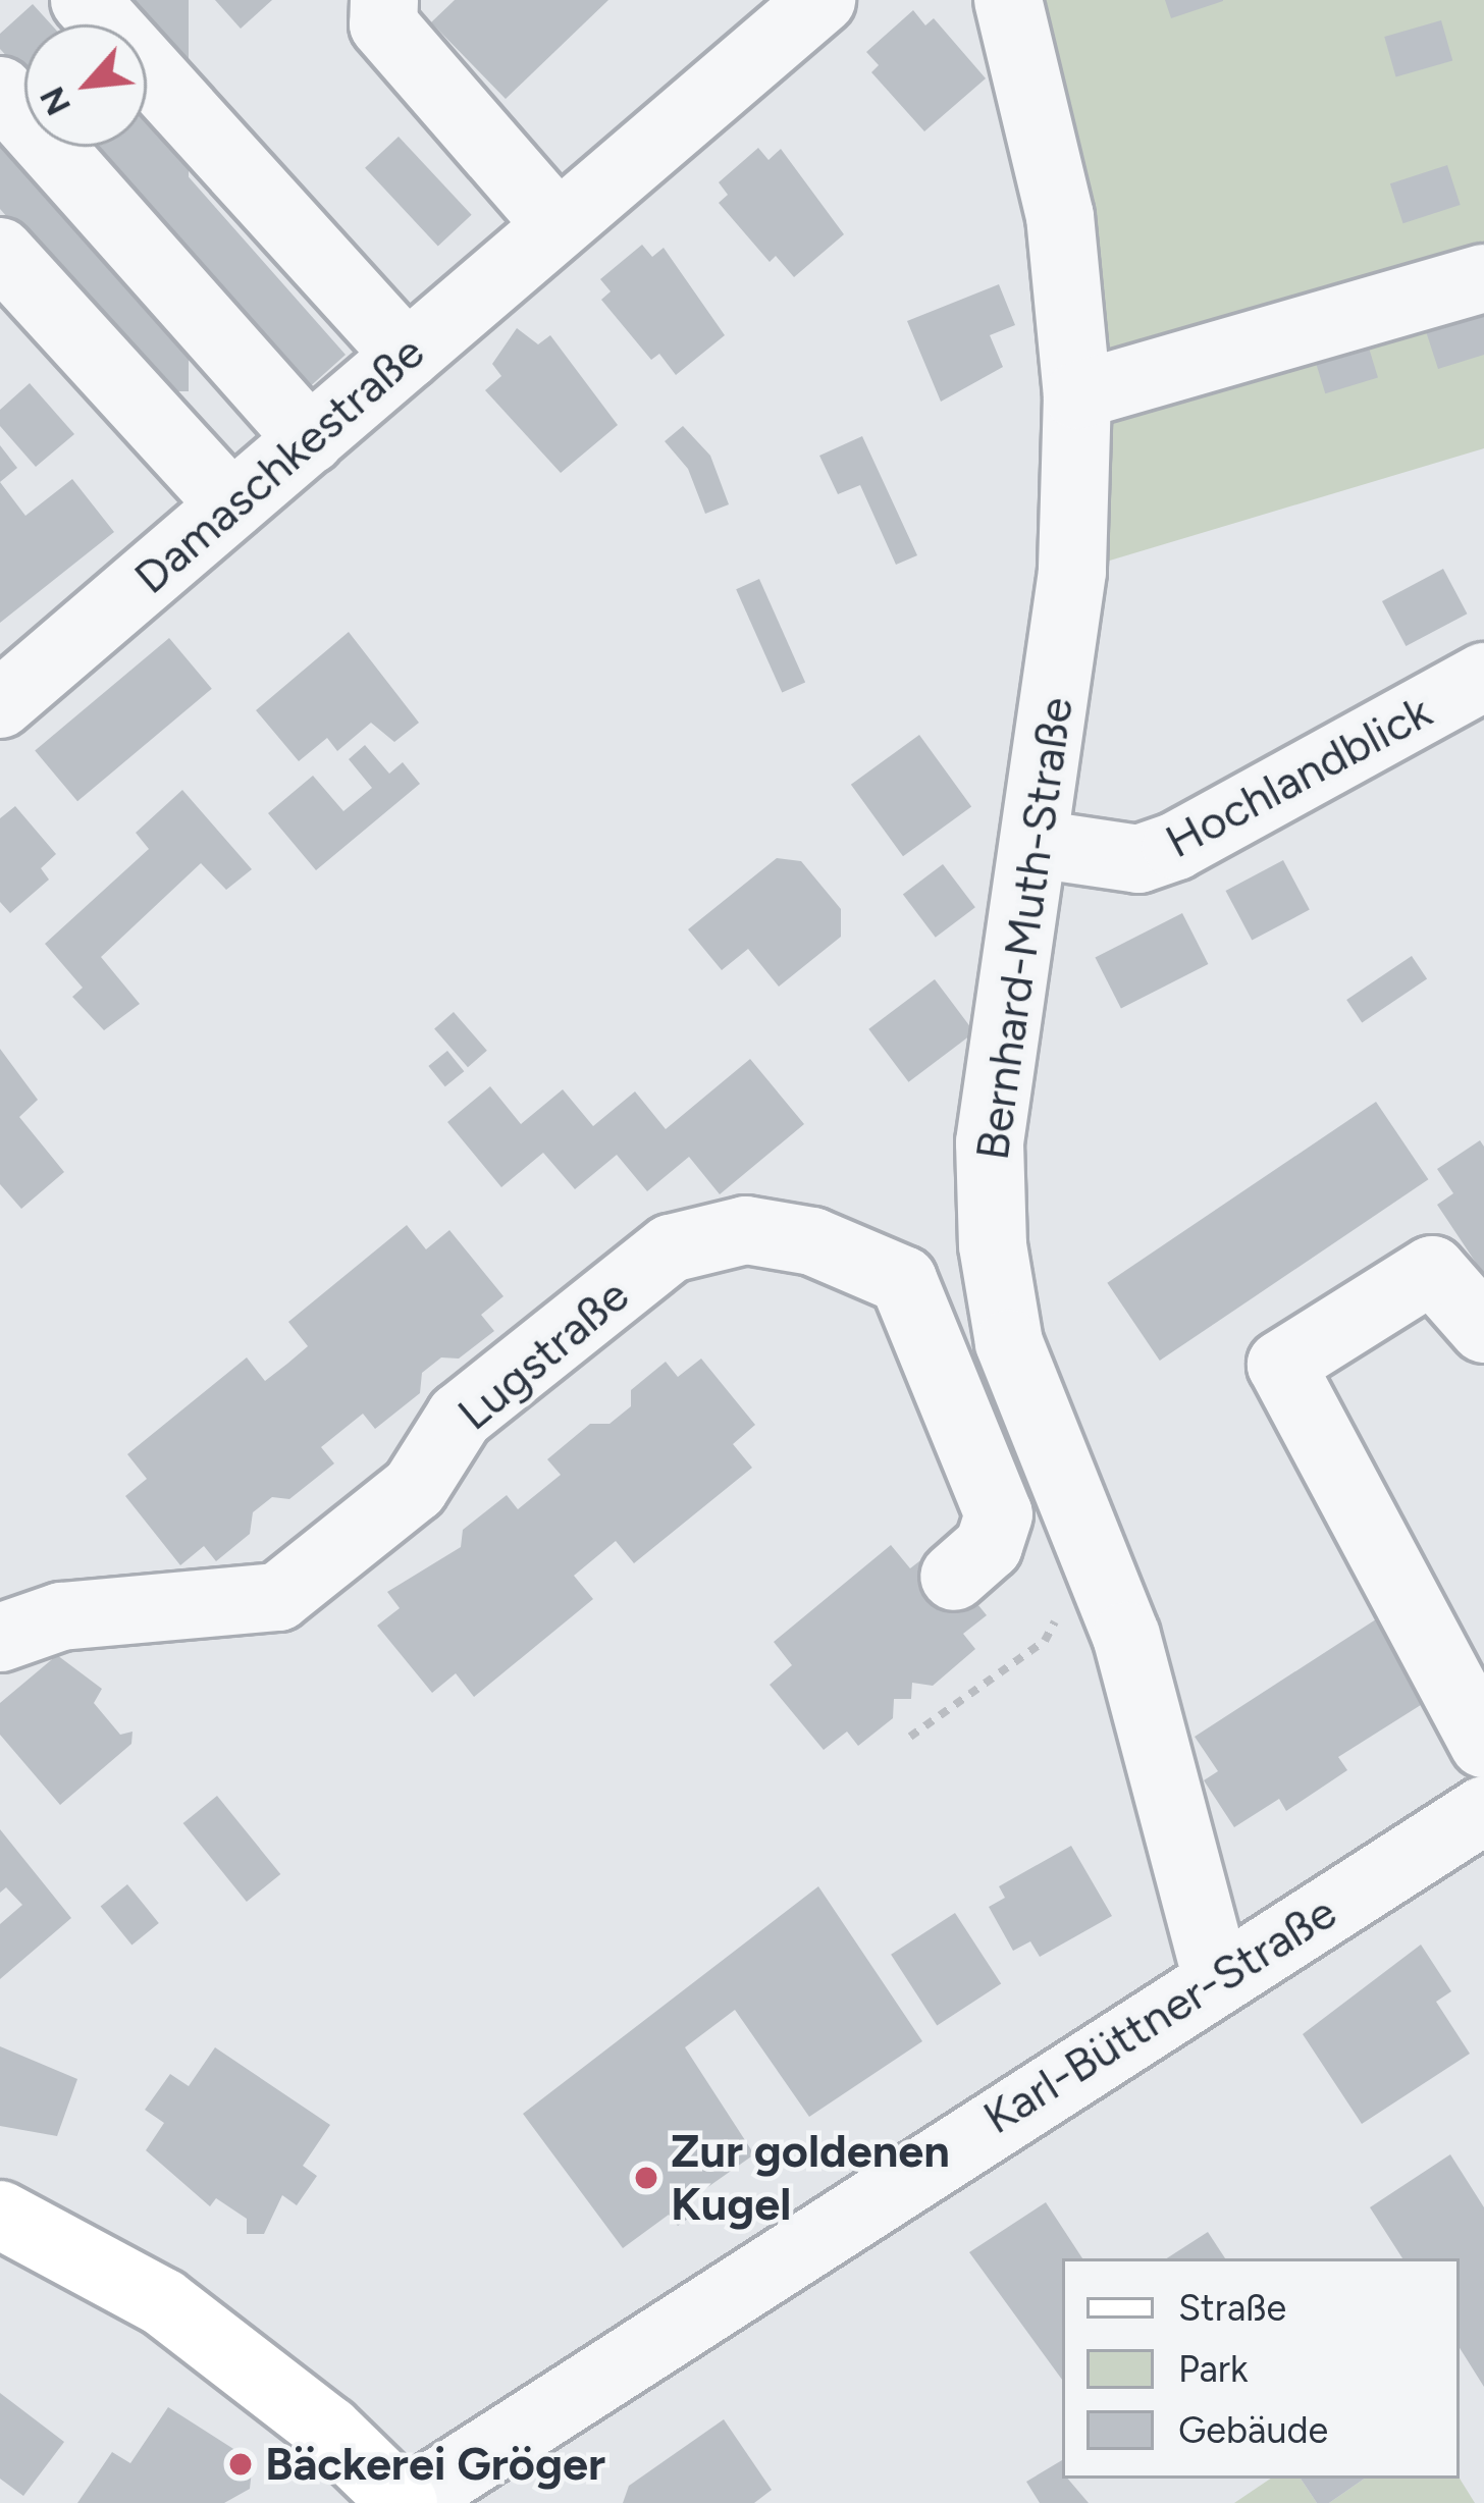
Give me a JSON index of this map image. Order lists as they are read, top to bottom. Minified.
{"streets":{"street":["Damaschkestraße","Hochlandblick","Bernhard-Muth-Straße","Lugstraße","Karl-Büttner-Straße"]},"crossings":[["Hochlandblick","Bernhard-Muth-Straße"],["Bernhard-Muth-Straße","Karl-Büttner-Straße"]],"places":["Zur goldenen Kugel","Bäckerei Gröger"],"legend":["Straße","Park","Gebäude"],"north":"bottom left"}
